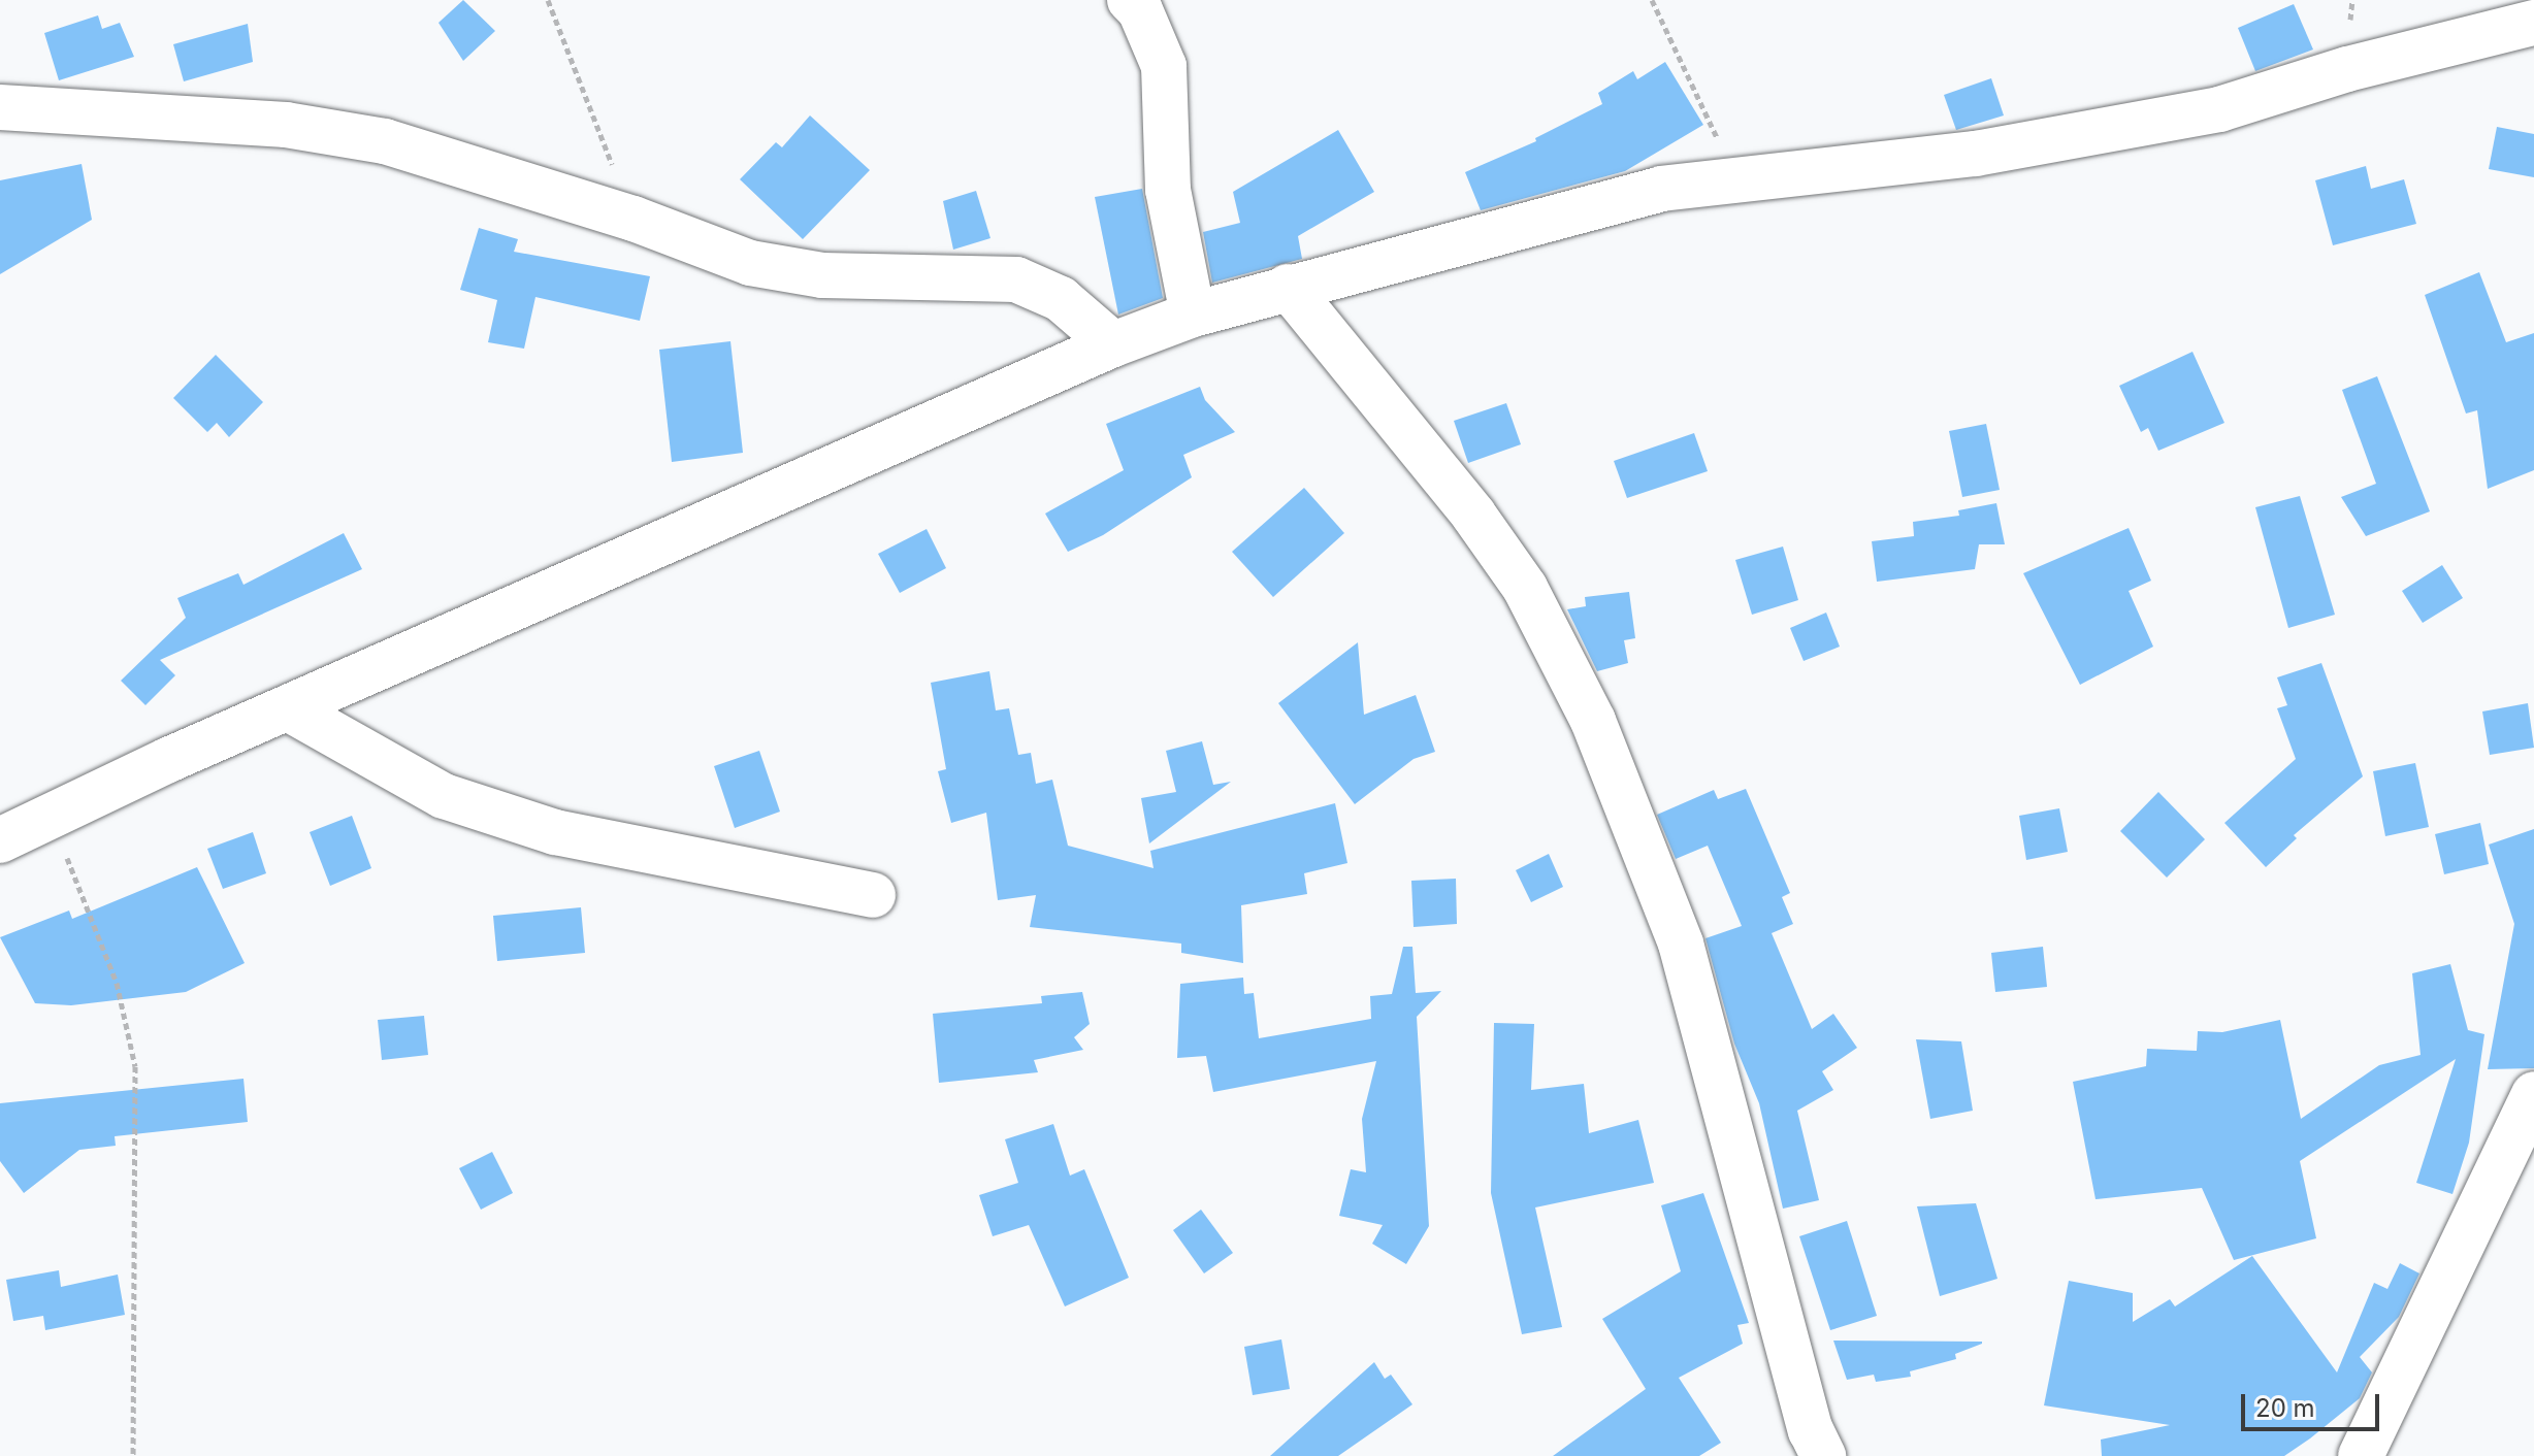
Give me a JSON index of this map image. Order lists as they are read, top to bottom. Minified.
{"scale_bar":"20 m"}
